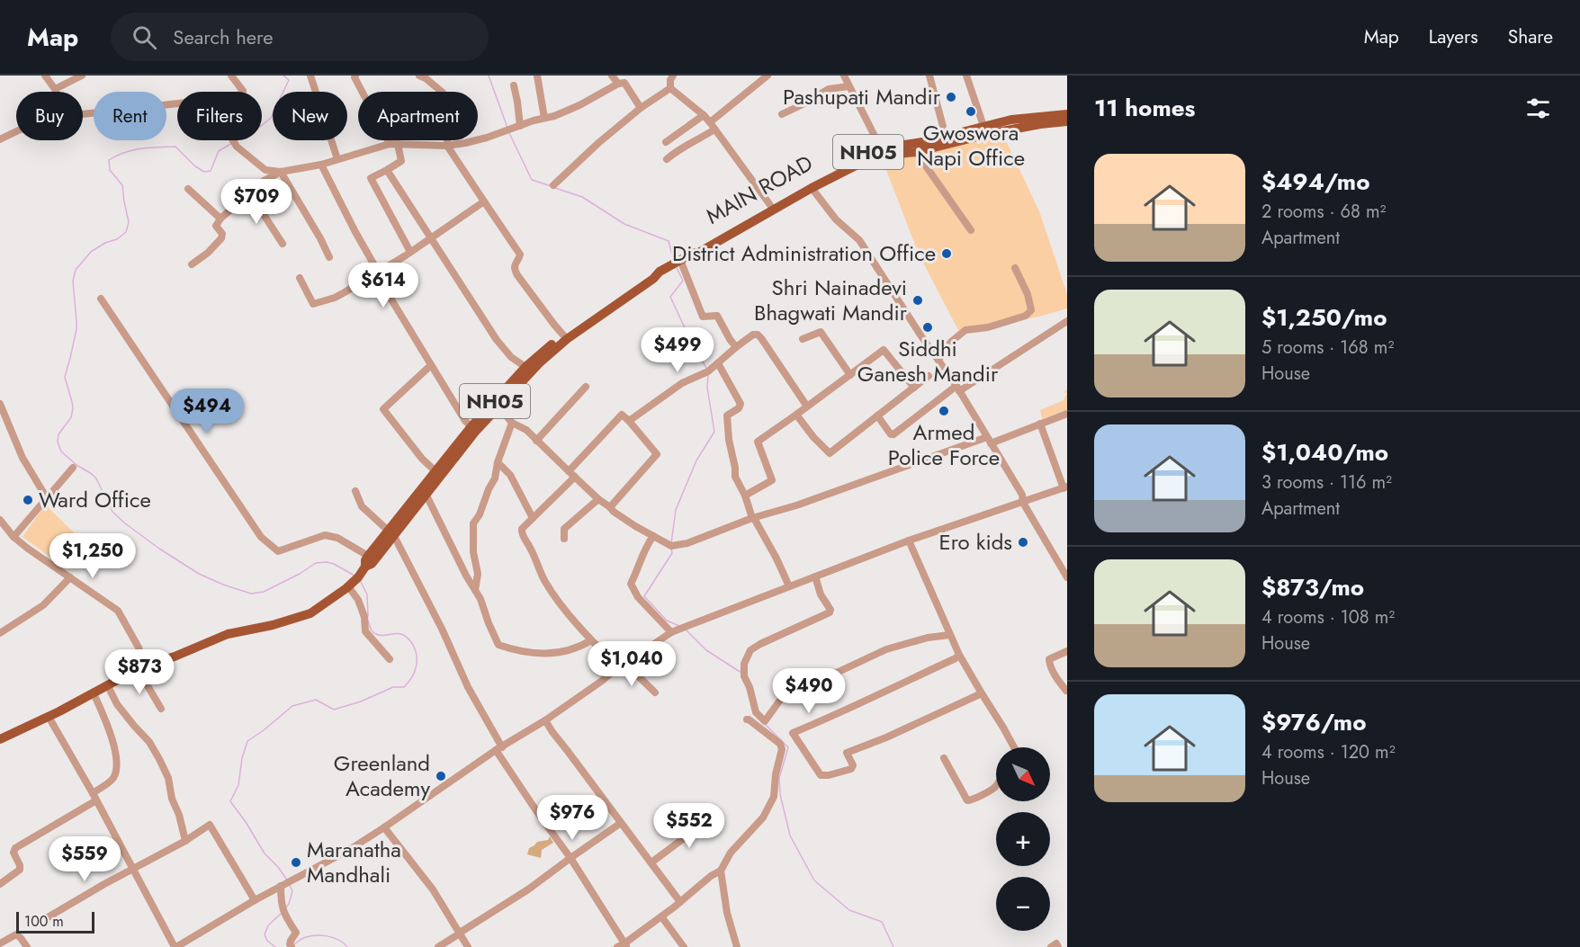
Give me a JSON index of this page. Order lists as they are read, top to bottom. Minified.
{"streets":{"main road":["NH05","MAIN ROAD"]},"crossings":[["NH05","MAIN ROAD"]],"places":["Pashupati Mandir","Gwoswora Napi Office","District Administration Office","Shri Nainadevi Bhagwati Mandir","Siddhi Ganesh Mandir","Armed Police Force","Ward Office","Ero kids","Greenland Academy","Maranatha Mandhali"],"scale_bar":"100 m","north":"bottom right","page":{"header":"Map","search":"Search here","nav":["Map","Layers","Share"],"heading":"11 homes","chip":["Buy","Rent","Filters","New","Apartment"],"list":[{"name":"$494/mo","note":"2 rooms · 68 m² · Apartment"},{"name":"$1,250/mo","note":"5 rooms · 168 m² · House"},{"name":"$1,040/mo","note":"3 rooms · 116 m² · Apartment"},{"name":"$873/mo","note":"4 rooms · 108 m² · House"},{"name":"$976/mo","note":"4 rooms · 120 m² · House"}],"price":["$709","$614","$499","$494","$1,250","$1,040","$873","$490","$976","$552","$559"],"map_buttons":["+","−"],"scale":"100 m"}}
